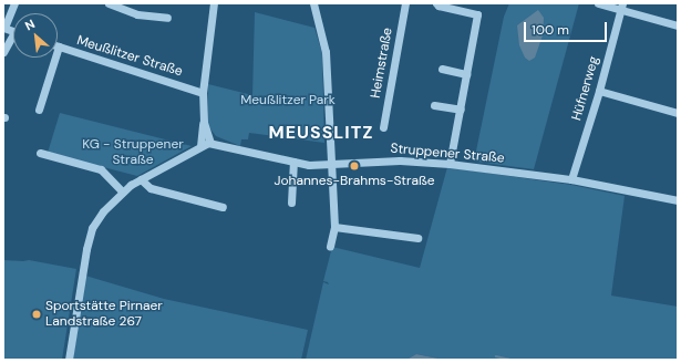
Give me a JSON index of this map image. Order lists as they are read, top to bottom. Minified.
{"streets":{"street":["Meußlitzer Straße","Heimstraße","Hüfnerweg","Struppener Straße"]},"crossings":[["Hüfnerweg","Struppener Straße"]],"districts":["MEUSSLITZ"],"parks":["Meußlitzer Park","KG - Struppener Straße"],"places":["Johannes-Brahms-Straße","Sportstätte Pirnaer Landstraße 267"],"scale_bar":"100 m","north":"top left"}
